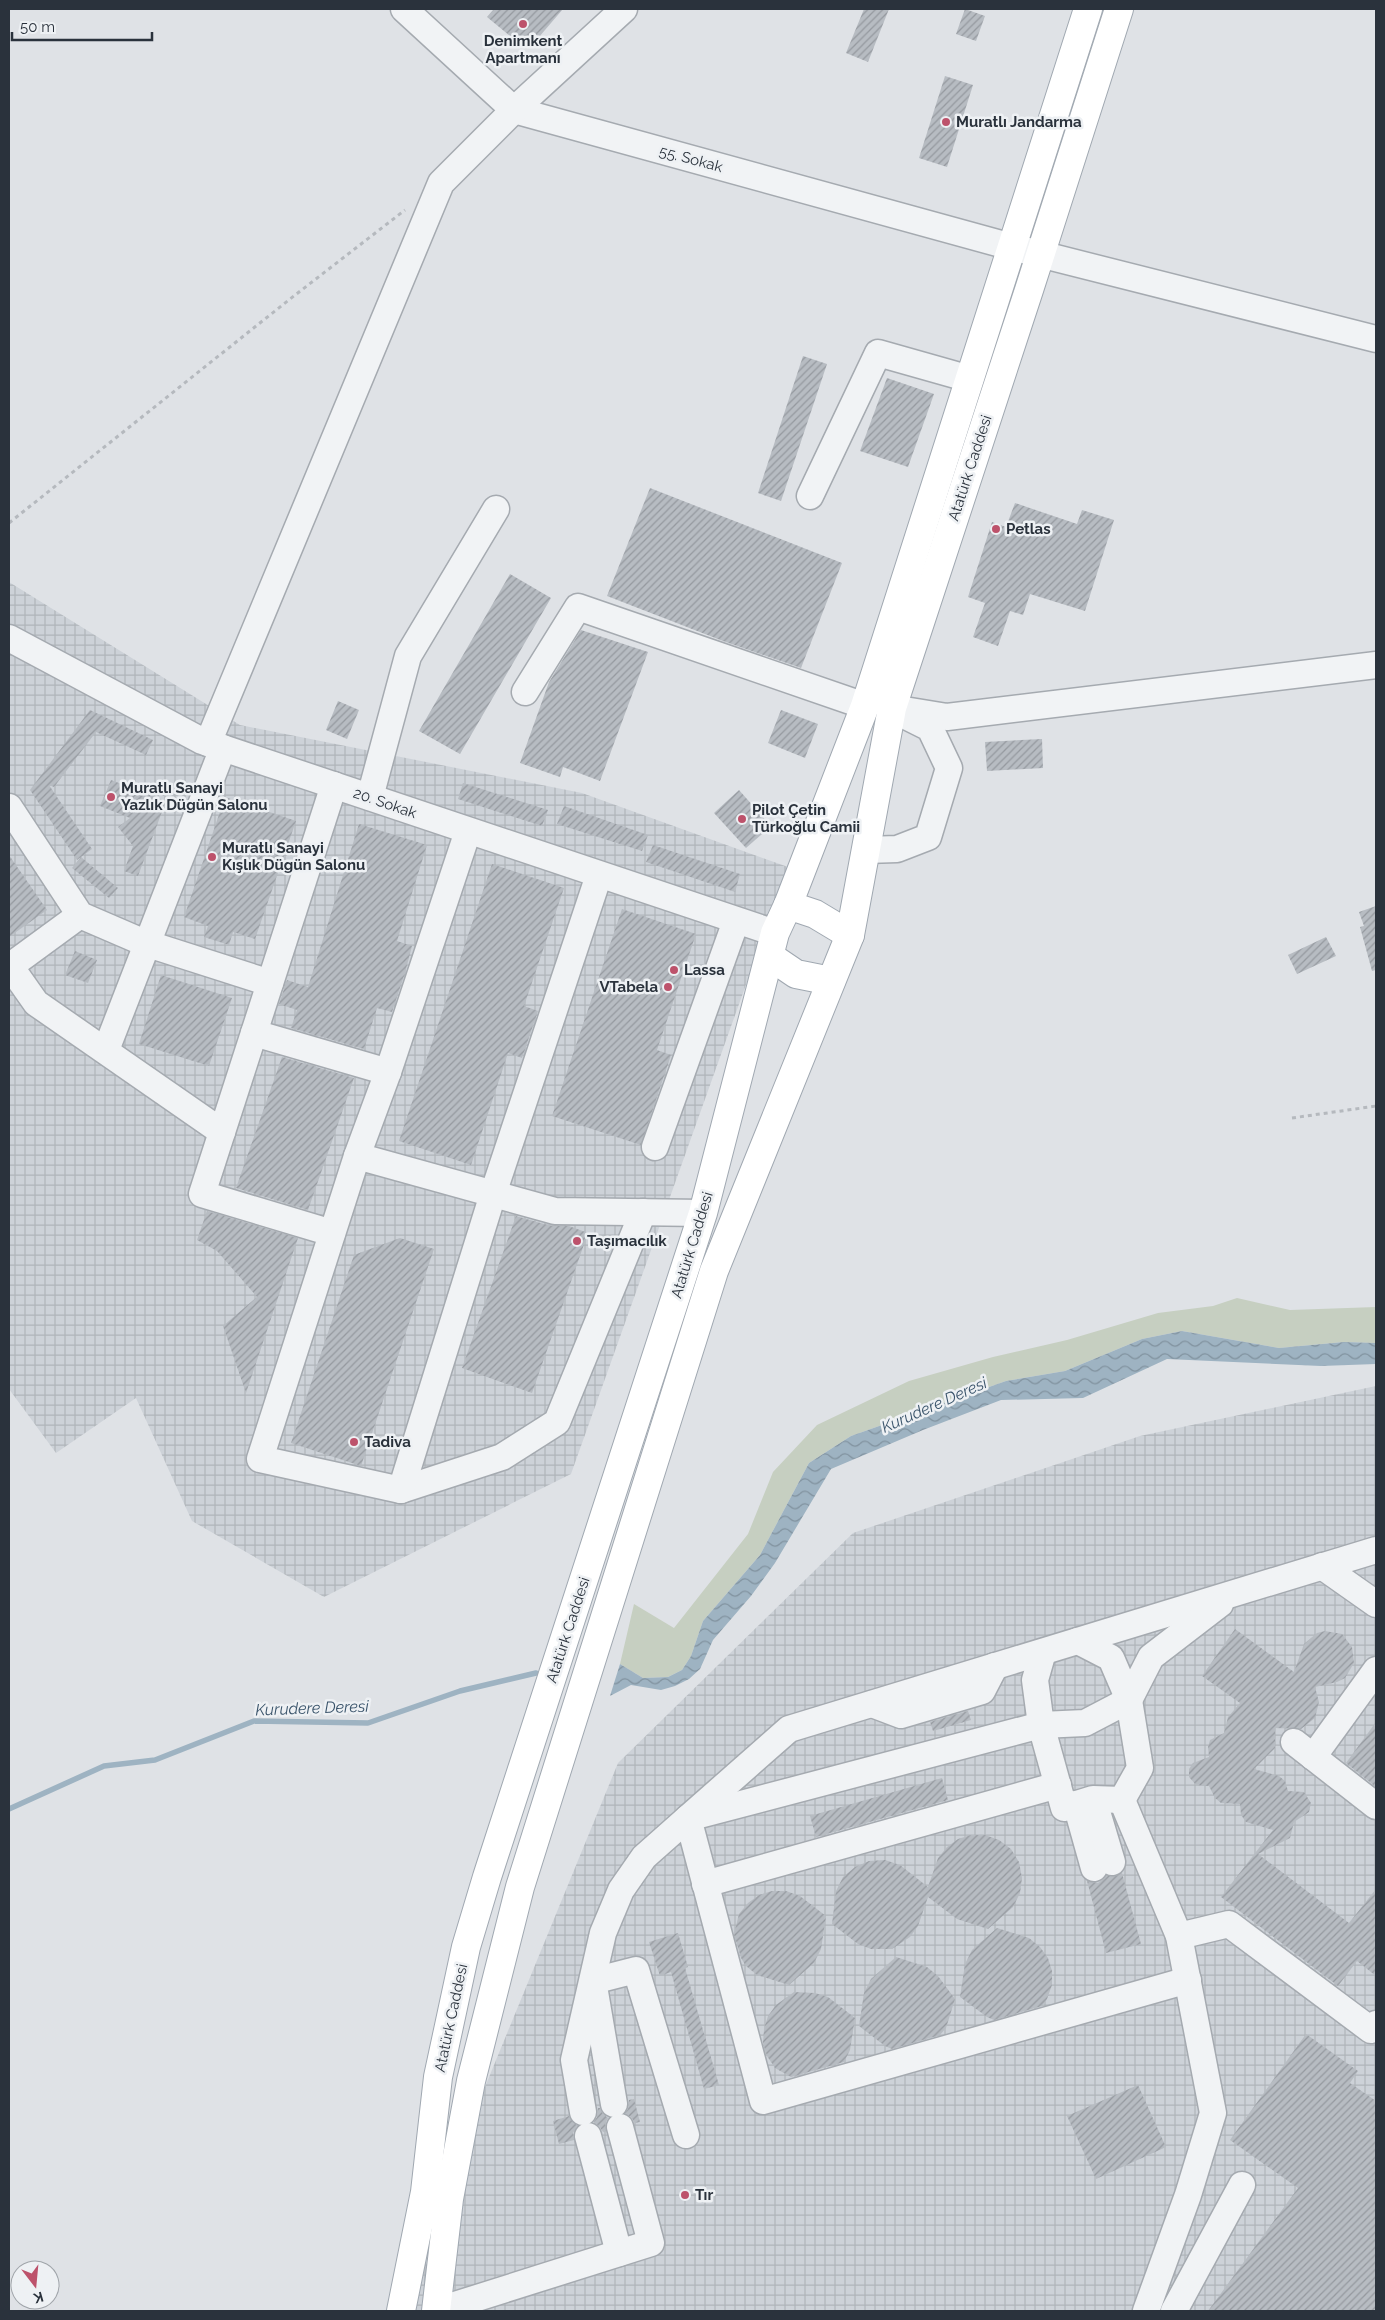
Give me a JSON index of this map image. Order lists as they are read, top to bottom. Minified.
{"streets":{"main road":["Atatürk Caddesi"],"street":["55. Sokak","20. Sokak"]},"crossings":[["55. Sokak","Atatürk Caddesi"],["Atatürk Caddesi","20. Sokak"]],"water":["Kurudere Deresi"],"places":["Denimkent Apartmanı","Muratlı Jandarma","Petlas","Muratlı Sanayi Yazlık Dügün Salonu","Pilot Çetin Türkoğlu Camii","Muratlı Sanayi Kışlık Dügün Salonu","Lassa","VTabela","Taşımacılık","Tadiva","Tır"],"scale_bar":"50 m","north":"bottom"}
